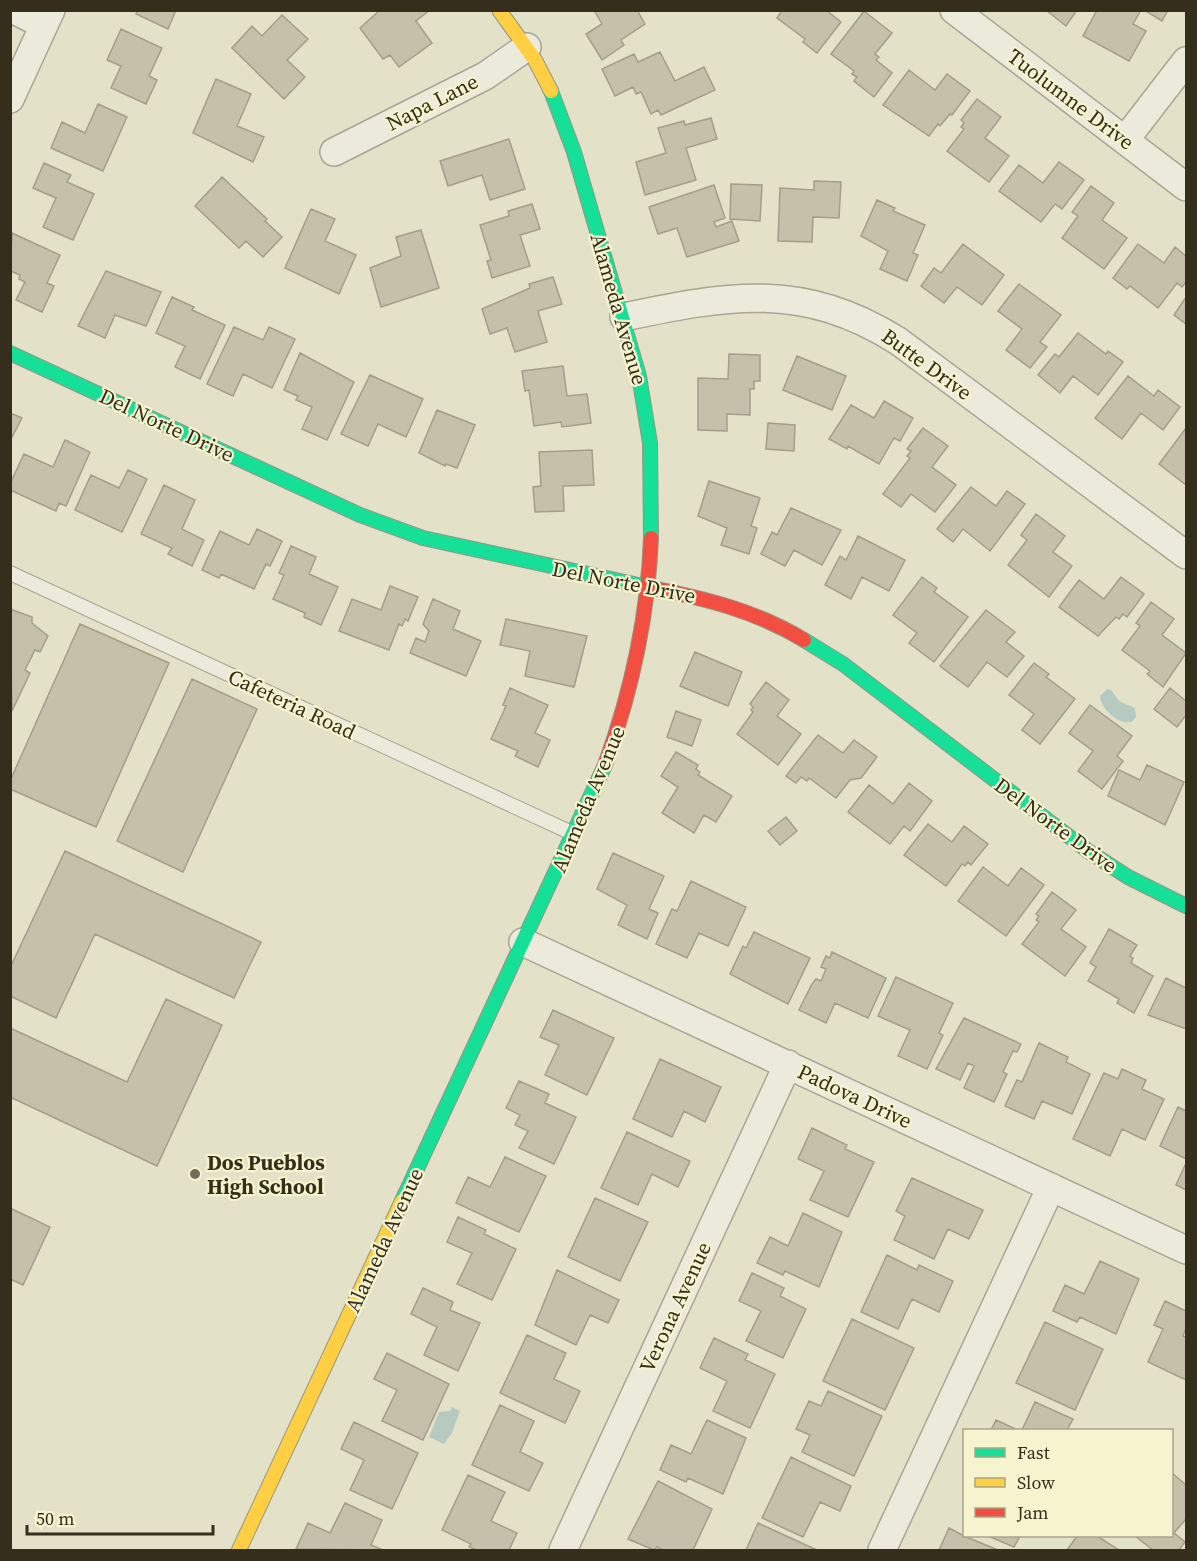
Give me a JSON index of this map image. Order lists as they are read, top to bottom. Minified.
{"streets":{"street":["Tuolumne Drive","Napa Lane","Alameda Avenue","Butte Drive","Del Norte Drive","Padova Drive","Verona Avenue"],"lane":["Cafeteria Road"]},"crossings":[["Napa Lane","Alameda Avenue"],["Alameda Avenue","Butte Drive"],["Alameda Avenue","Del Norte Drive"],["Alameda Avenue","Cafeteria Road"],["Alameda Avenue","Padova Drive"],["Padova Drive","Verona Avenue"]],"places":["Dos Pueblos High School"],"legend":["Fast","Slow","Jam"],"scale_bar":"50 m"}
